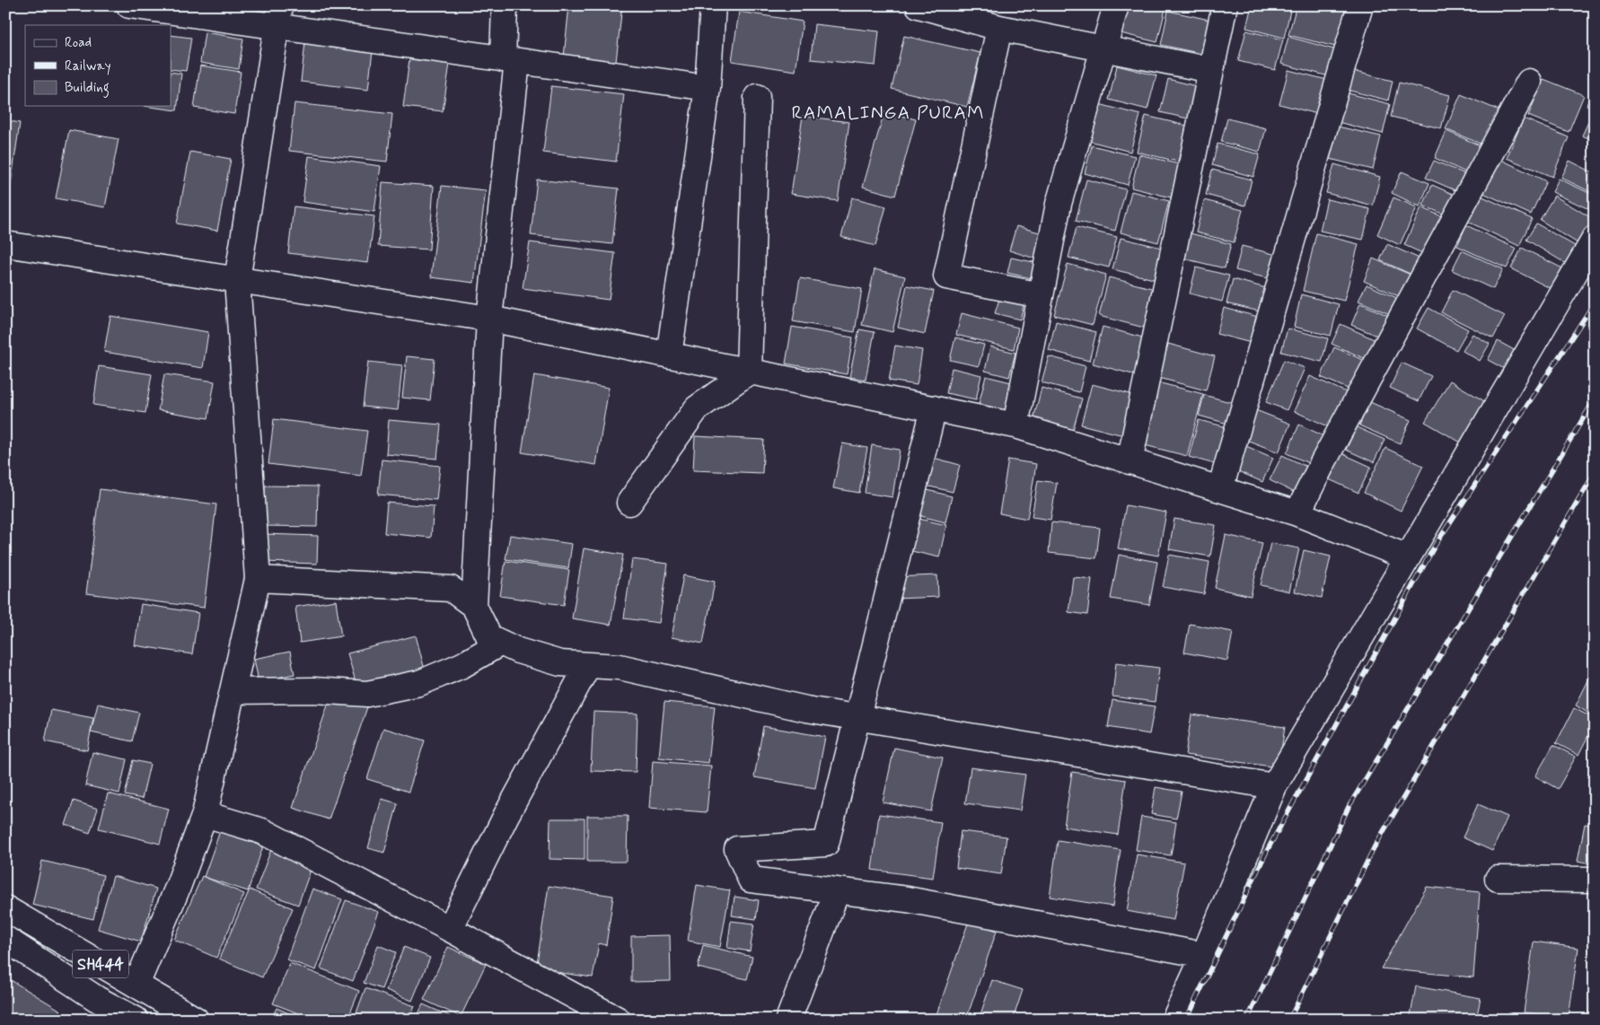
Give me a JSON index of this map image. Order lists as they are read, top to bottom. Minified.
{"streets":{"street":["SH444"]},"districts":["RAMALINGA PURAM"],"legend":["Road","Railway","Building"]}
